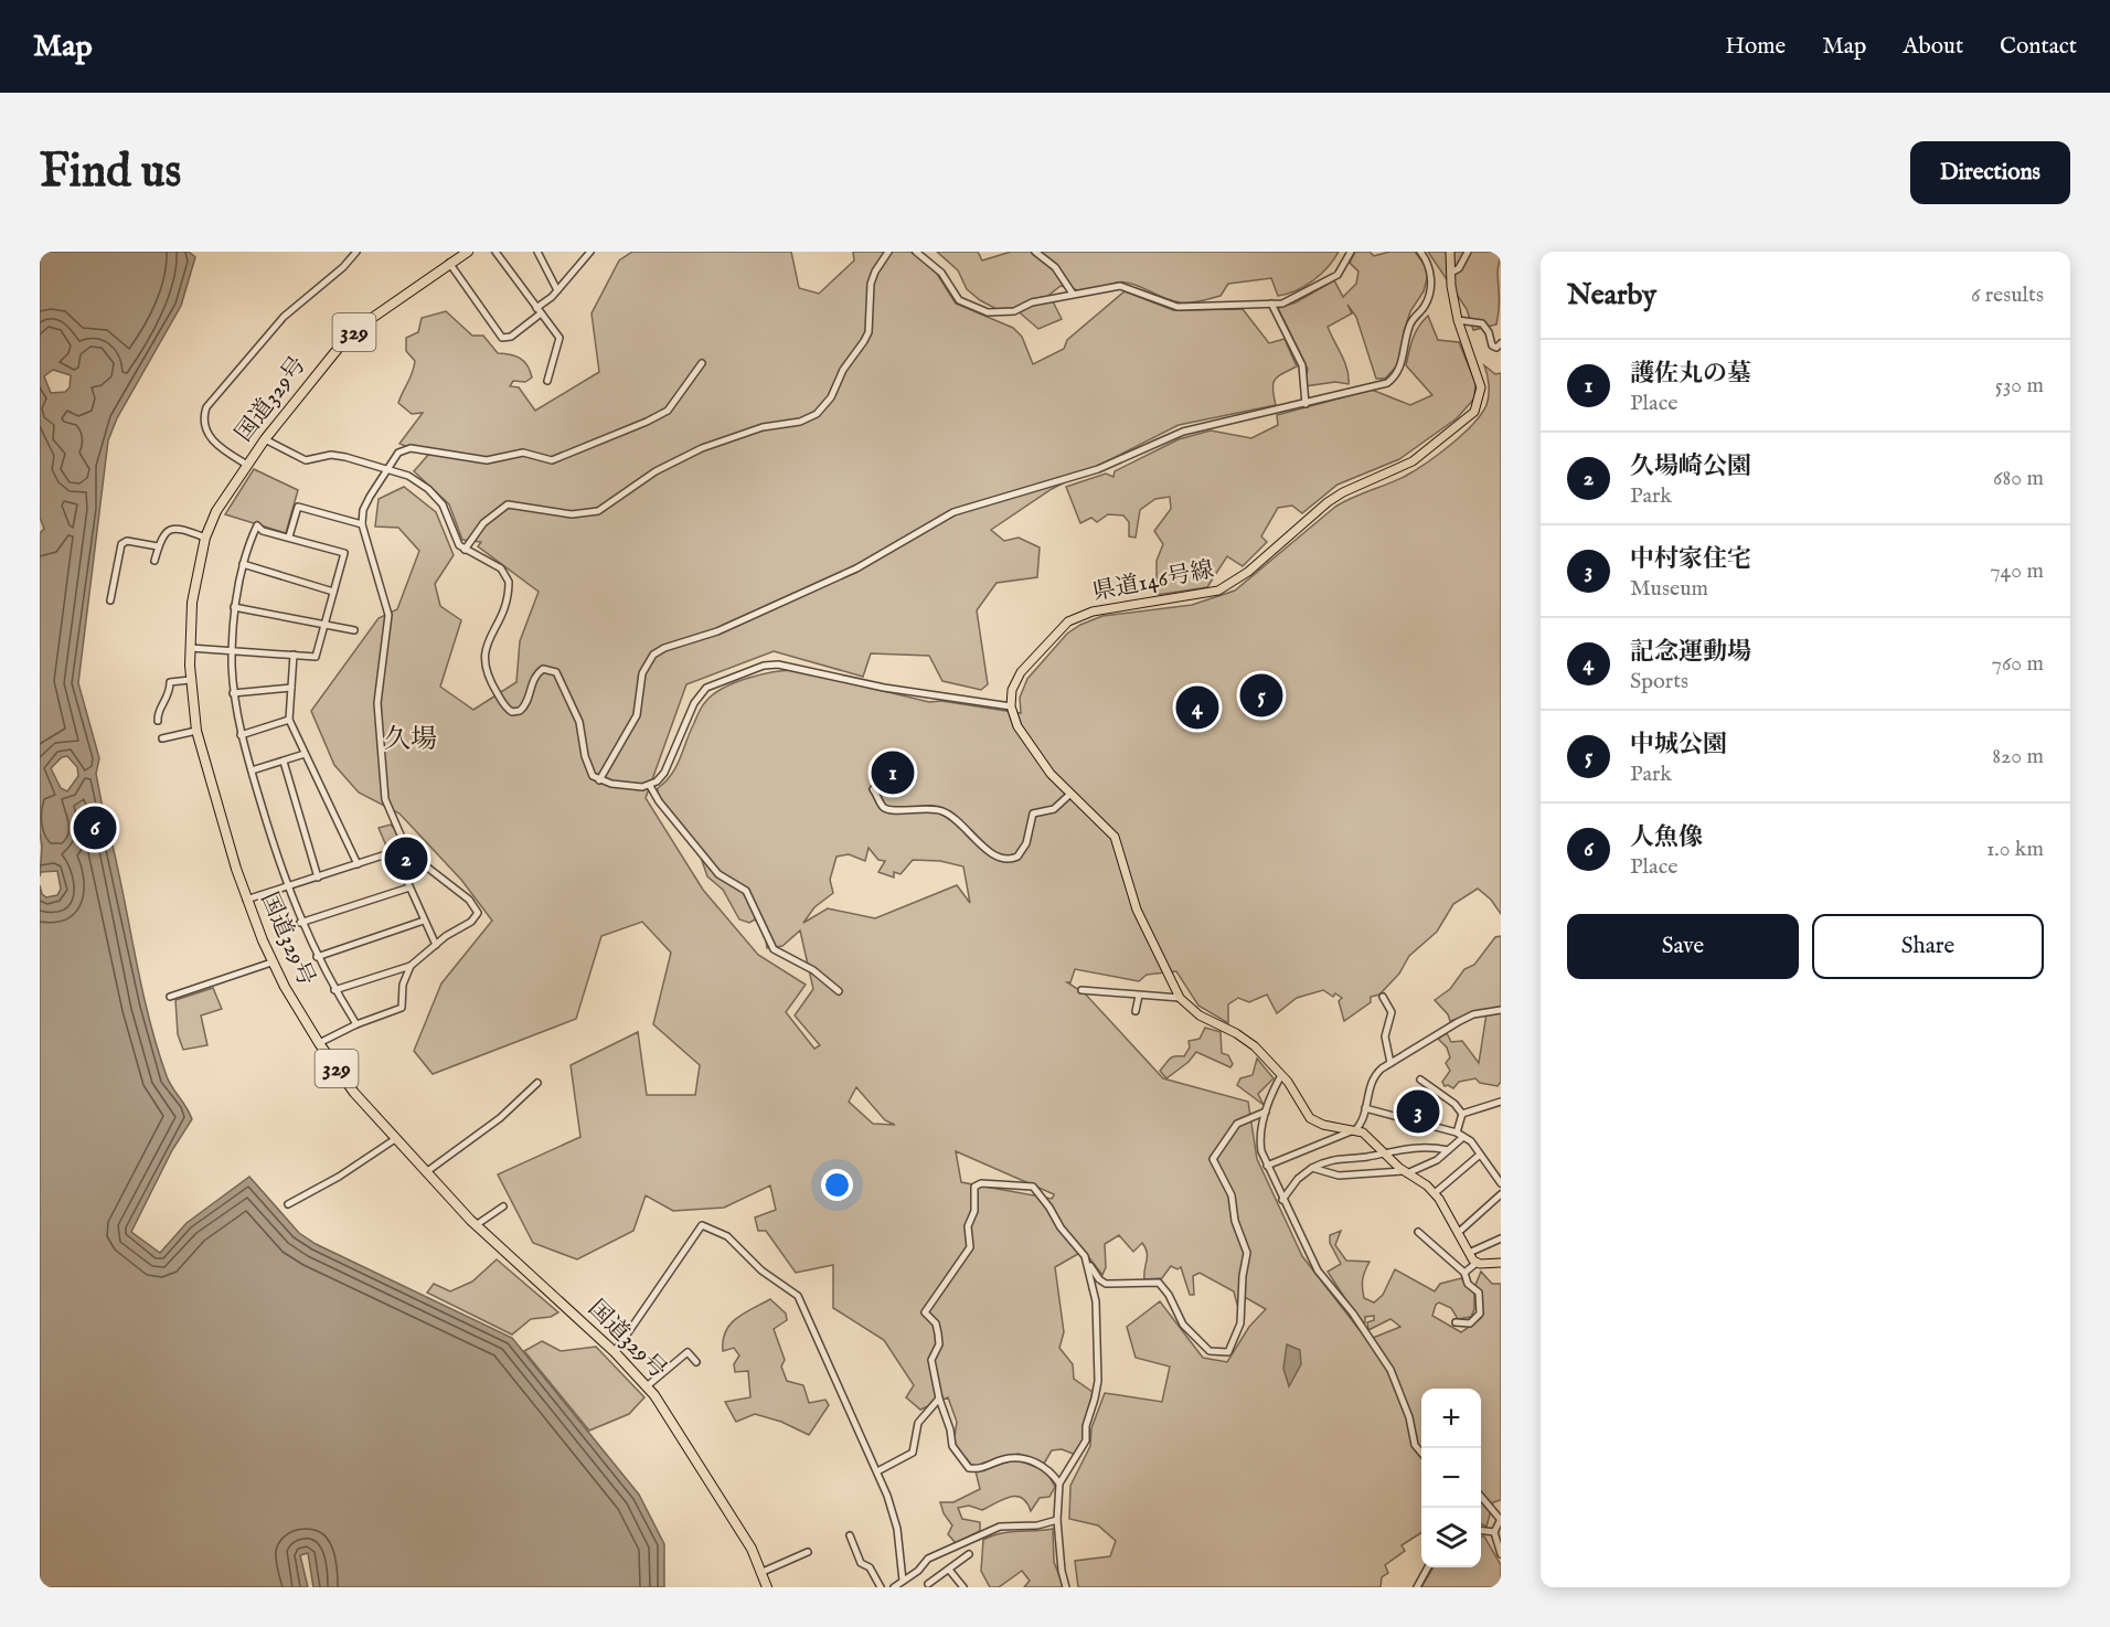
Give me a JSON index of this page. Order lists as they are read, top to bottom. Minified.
{"streets":{"highway":["329","国道329号"],"main road":["県道146号線"]},"districts":["久場"],"page":{"header":"Map","nav":["Home","Map","About","Contact"],"buttons":["Directions",["Save","Share"]],"title":"Find us","heading":["Nearby","6 results"],"list":[{"mark":"1","name":"護佐丸の墓","note":"Place","value":"530 m"},{"mark":"2","name":"久場崎公園","note":"Park","value":"680 m"},{"mark":"3","name":"中村家住宅","note":"Museum","value":"740 m"},{"mark":"4","name":"記念運動場","note":"Sports","value":"760 m"},{"mark":"5","name":"中城公園","note":"Park","value":"820 m"},{"mark":"6","name":"人魚像","note":"Place","value":"1.0 km"}],"pins":["5","4","1","6","2","3"],"map_buttons":["+","−"]}}
